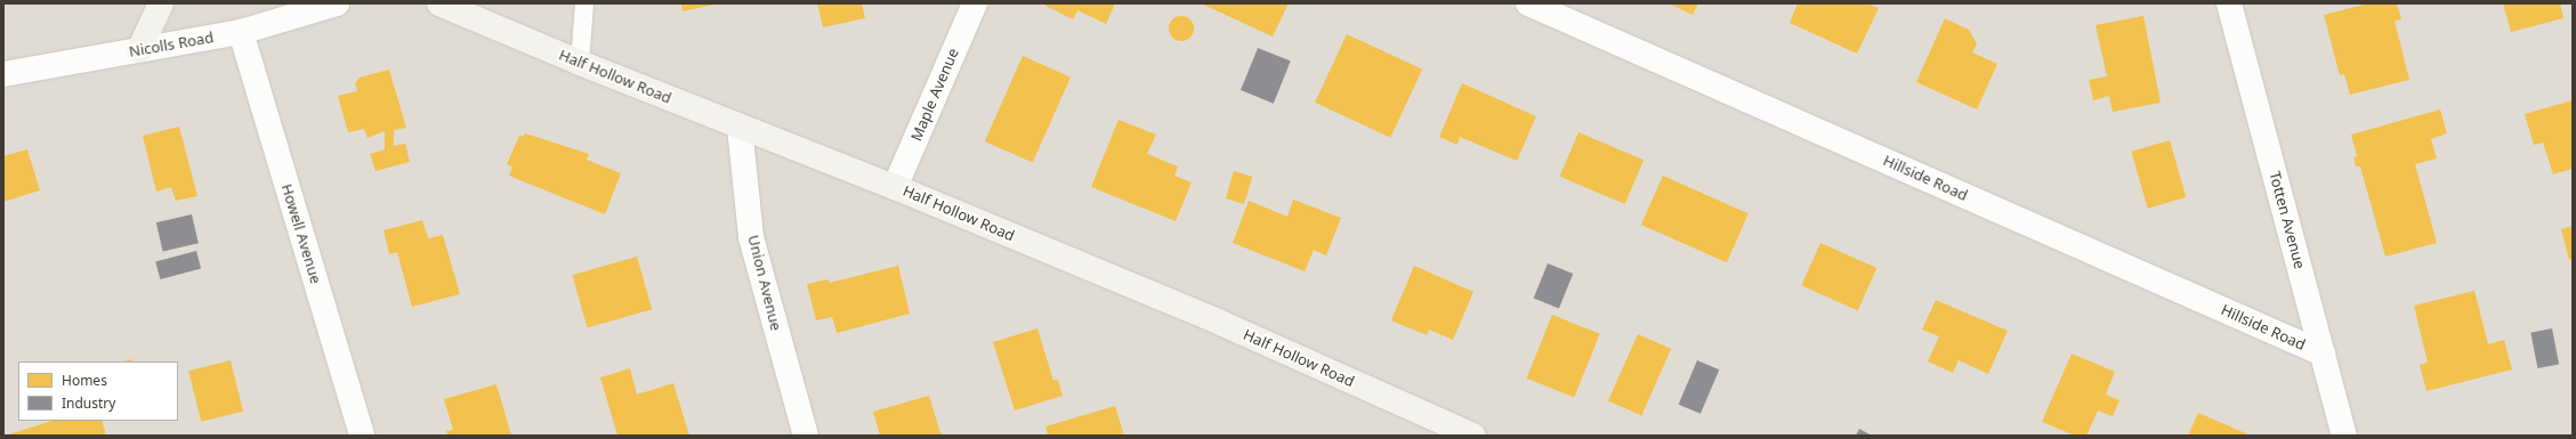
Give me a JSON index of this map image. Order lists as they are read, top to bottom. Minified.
{"streets":{"street":["Nicolls Road","Half Hollow Road","Maple Avenue","Hillside Road","Totten Avenue","Howell Avenue","Union Avenue"]},"crossings":[["Nicolls Road","Howell Avenue"],["Half Hollow Road","Maple Avenue"],["Half Hollow Road","Union Avenue"],["Hillside Road","Totten Avenue"]],"legend":["Homes","Industry"]}
